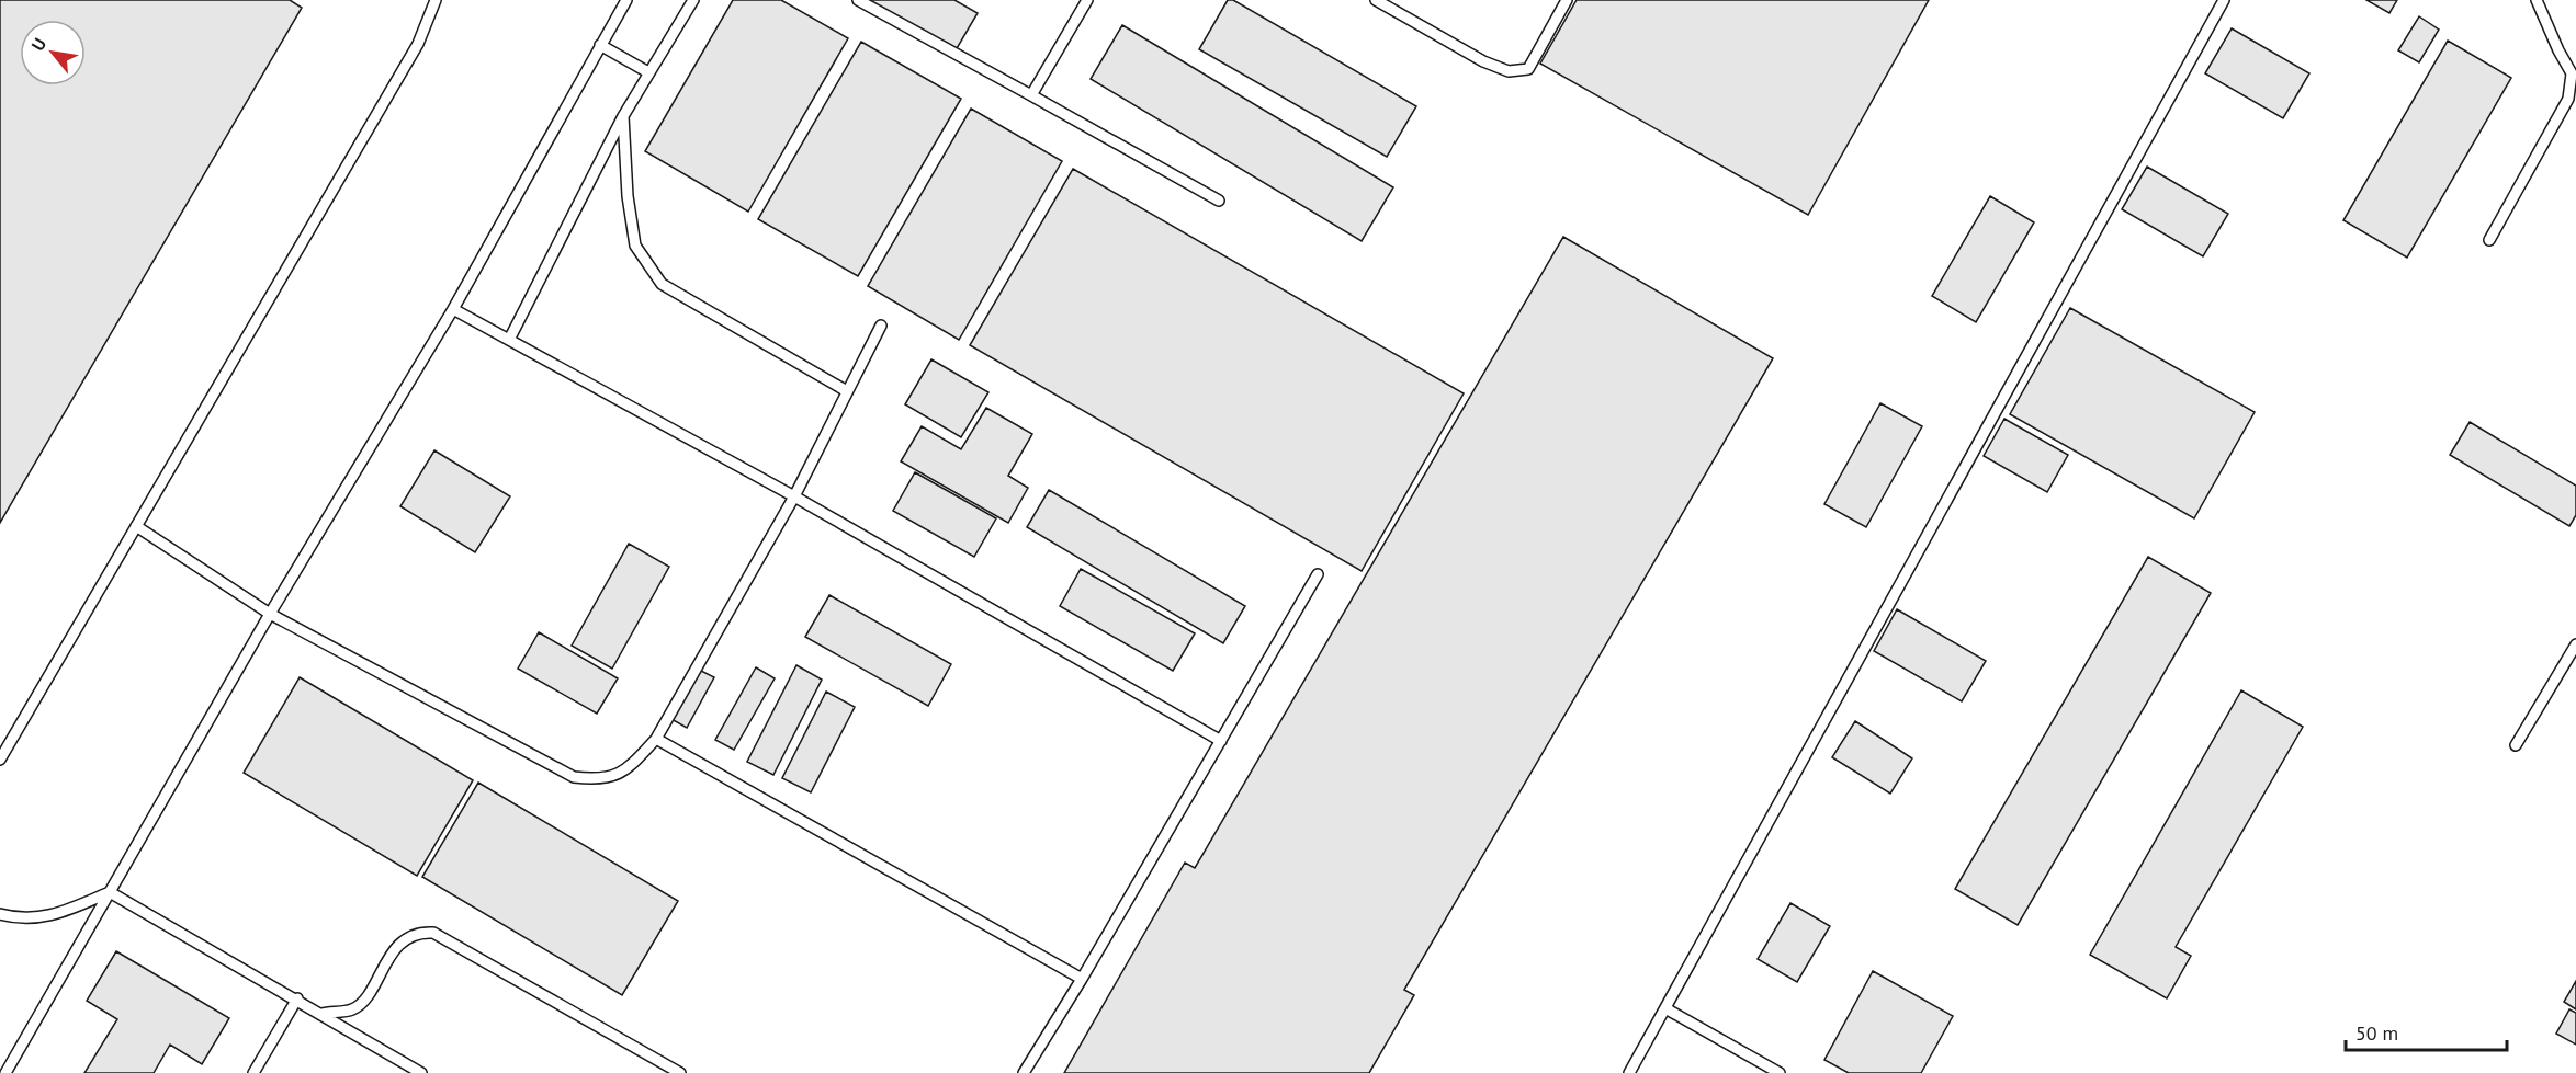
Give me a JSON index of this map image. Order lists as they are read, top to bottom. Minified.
{"scale_bar":"50 m","north":"top left"}
